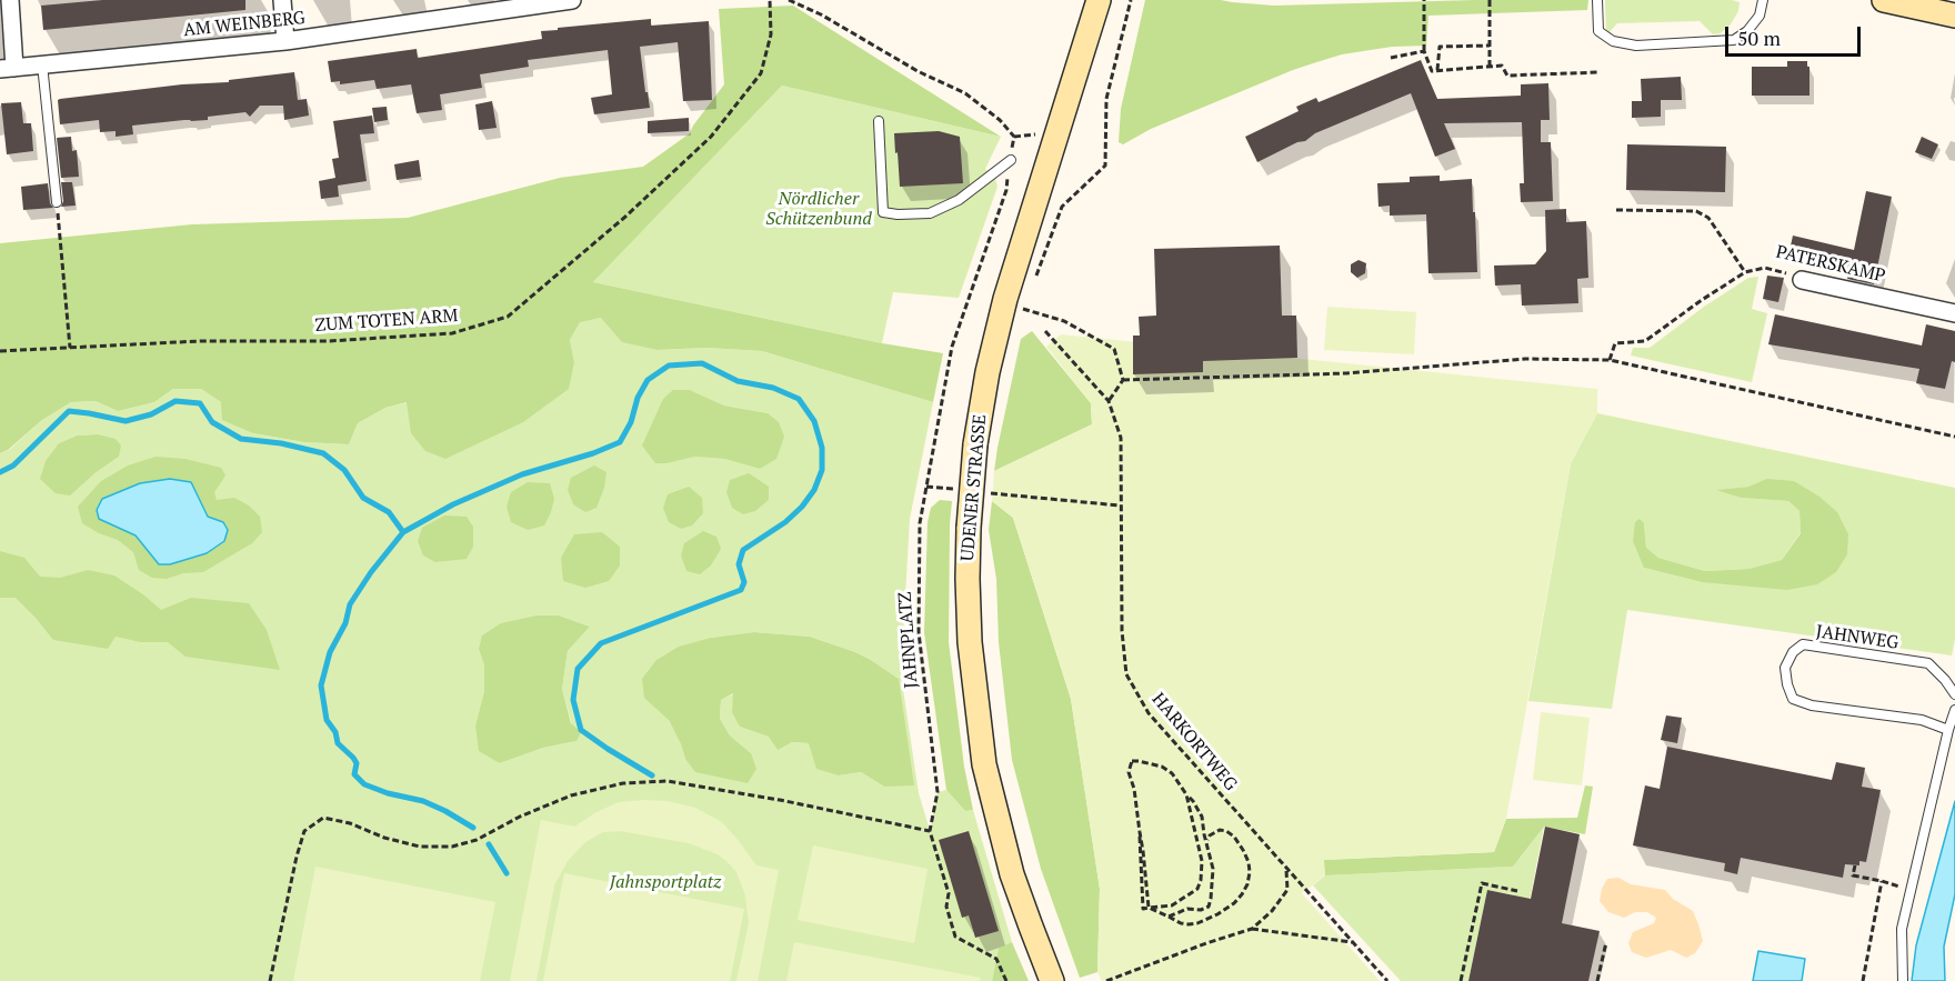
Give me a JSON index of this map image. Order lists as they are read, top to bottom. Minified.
{"streets":{"main road":["UDENER STRASSE"],"street":["AM WEINBERG","PATERSKAMP"],"lane":["JAHNWEG"],"path":["ZUM TOTEN ARM","JAHNPLATZ","HARKORTWEG"]},"parks":["Nördlicher Schützenbund","Jahnsportplatz"],"scale_bar":"50 m"}
